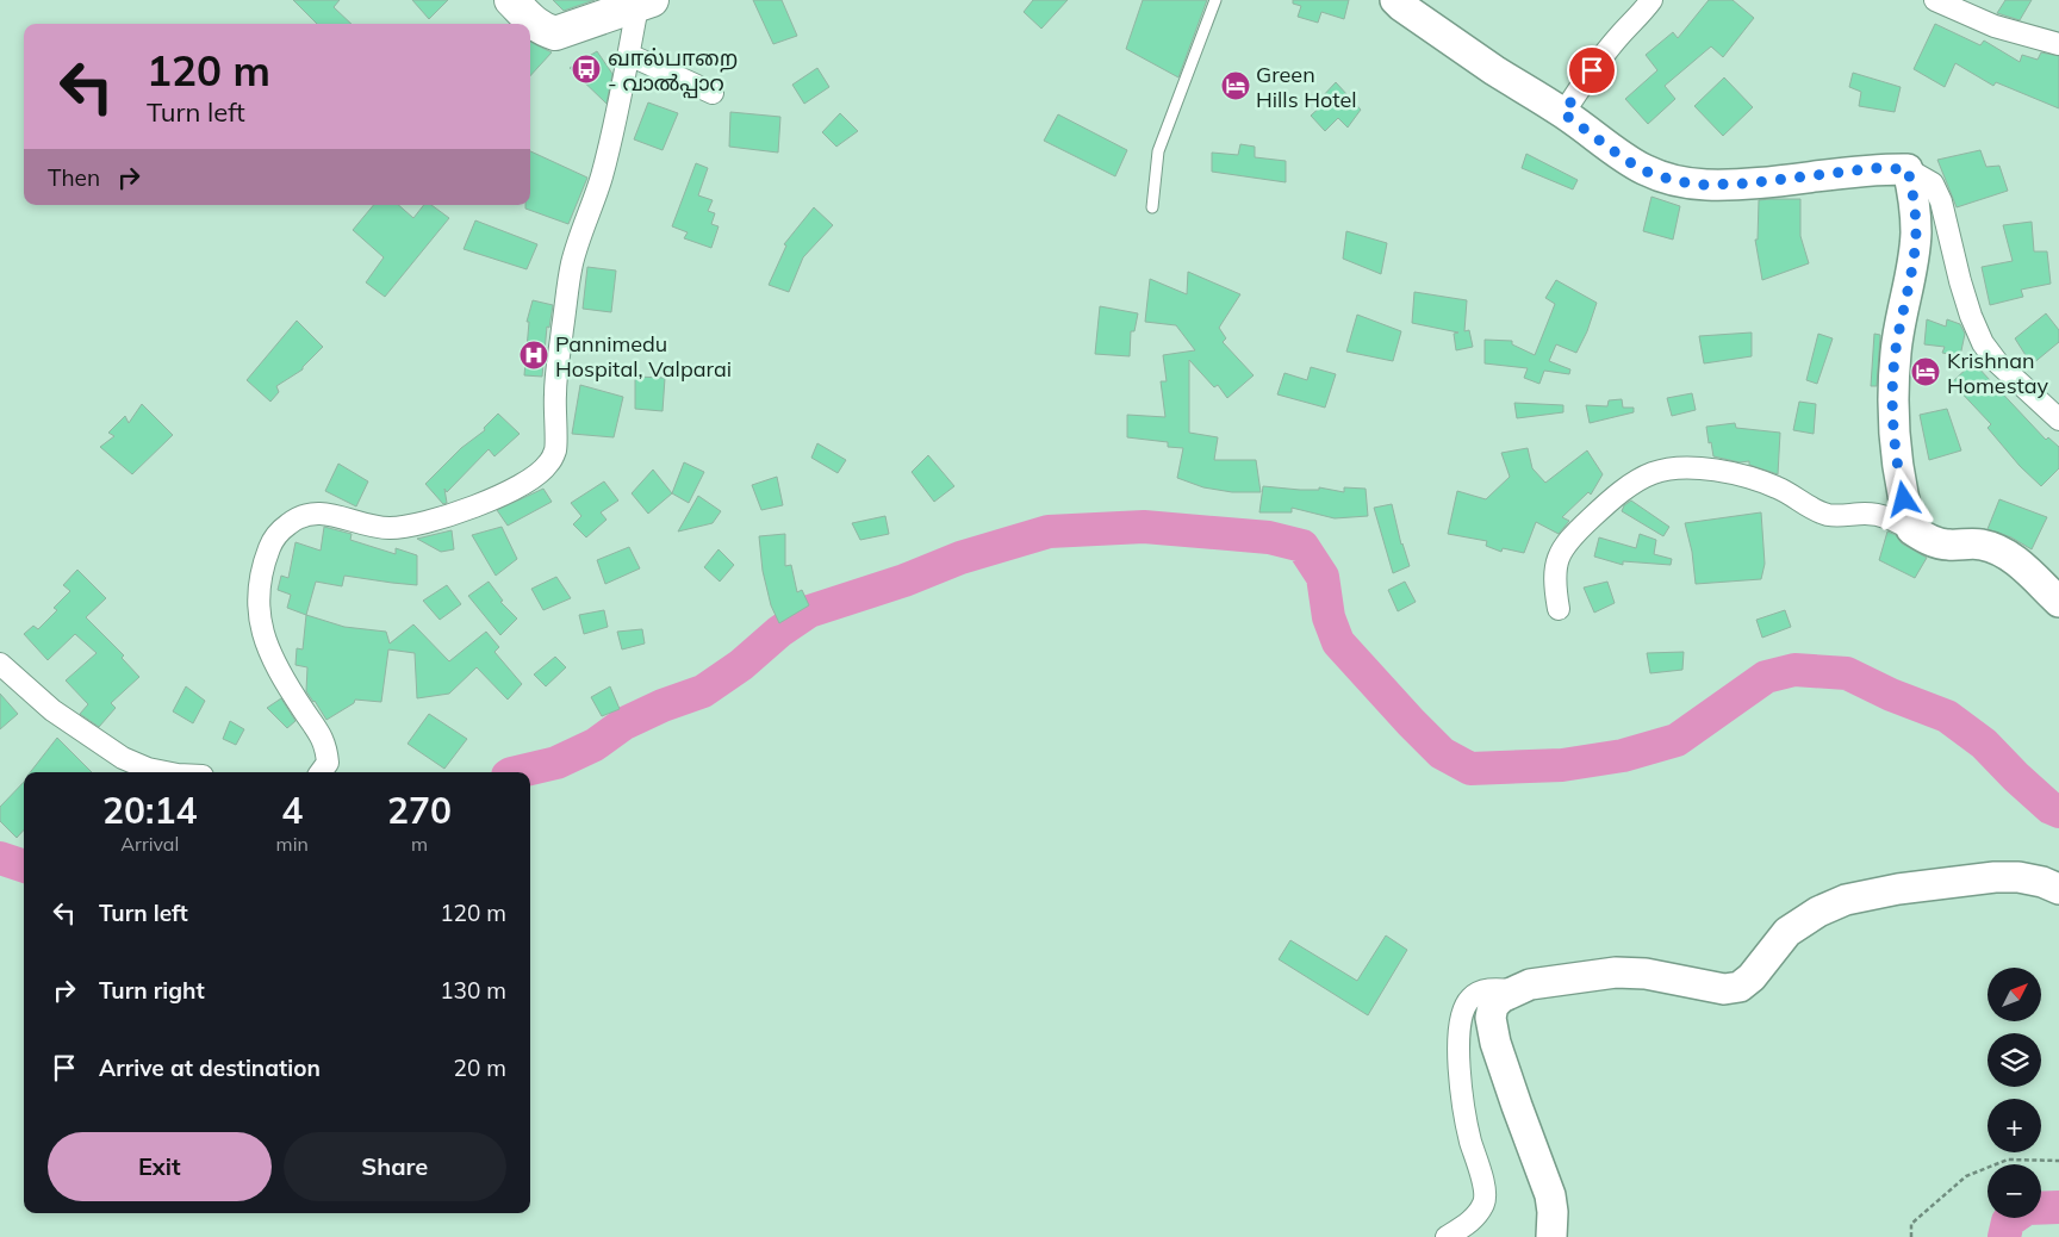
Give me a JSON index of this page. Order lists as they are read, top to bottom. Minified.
{"places":{"bus stop":["வால்பாறை - വാൽപ്പാറ"],"hotel":["Green Hills Hotel","Krishnan Homestay"],"hospital":["Pannimedu Hospital, Valparai"]},"north":"top right","page":{"turn":["120 m","Turn left"],"then":"Then","eta":["20:14","Arrival","4","min","270","m"],"list":[{"name":"Turn left","value":"120 m"},{"name":"Turn right","value":"130 m"},{"name":"Arrive at destination","value":"20 m"}],"map_buttons":["+","−"],"buttons":["Exit","Share"]}}
